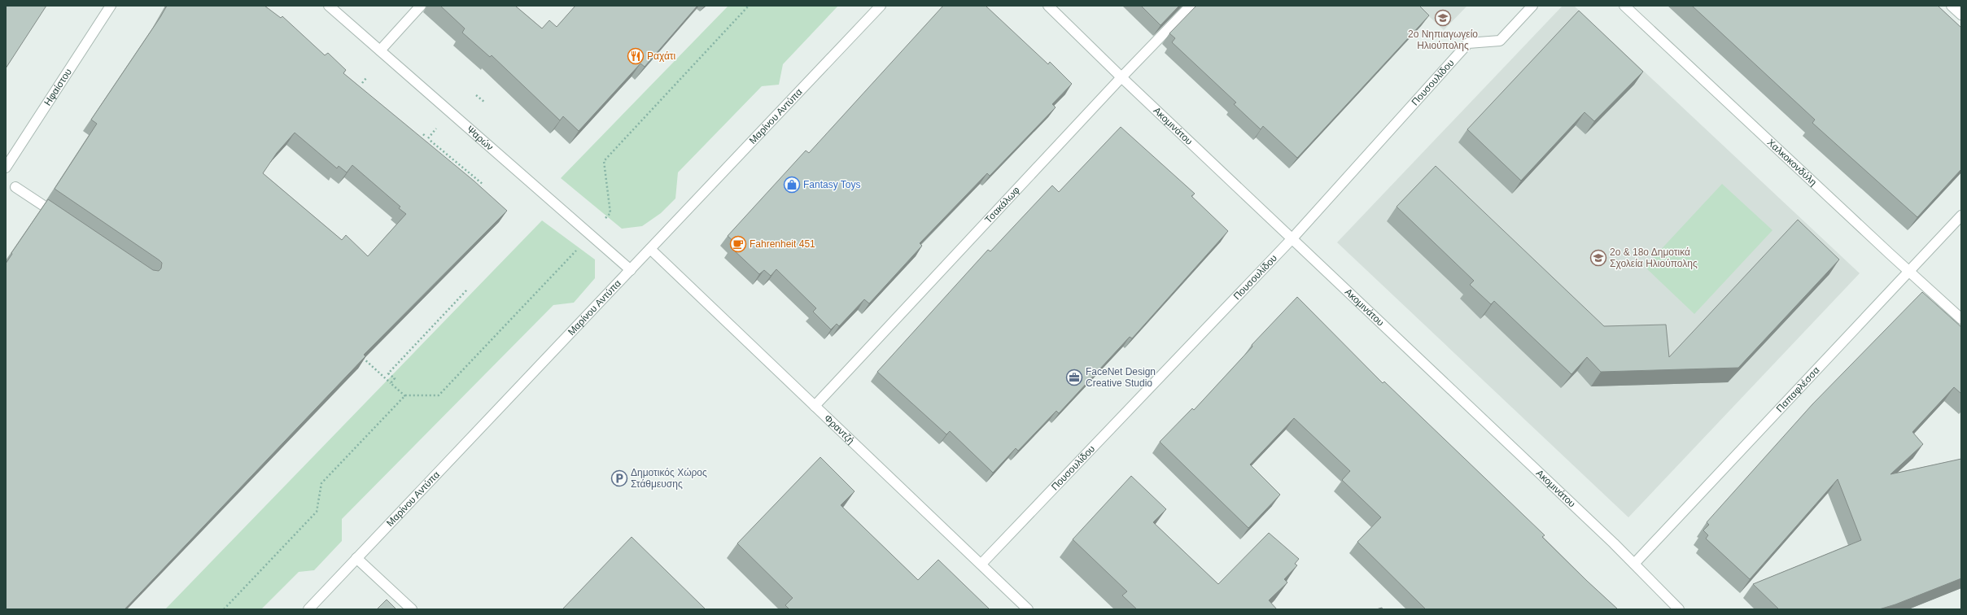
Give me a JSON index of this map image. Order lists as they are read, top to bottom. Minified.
{"streets":{"street":["Πουσουλίδου","Ηφαίστου","Μαρίνου Αντύπα","Ακομινάτου","Ψαρών","Χαλκοκονδύλη","Τσακάλωφ","Παπαφλέσσα","Φραντζή"]},"crossings":[["Πουσουλίδου","Ακομινάτου"],["Πουσουλίδου","Φραντζή"],["Μαρίνου Αντύπα","Ψαρών"],["Μαρίνου Αντύπα","Φραντζή"],["Ακομινάτου","Τσακάλωφ"],["Ακομινάτου","Παπαφλέσσα"],["Χαλκοκονδύλη","Παπαφλέσσα"],["Τσακάλωφ","Φραντζή"]],"places":{"school or university":["2ο Νηπιαγωγείο Ηλιούπολης","2ο & 18ο Δημοτικά Σχολεία Ηλιούπολης"],"restaurant":["Ραχάτι"],"shop":["Fantasy Toys"],"cafe":["Fahrenheit 451"],"office":["FaceNet Design Creative Studio"],"parking":["Δημοτικός Χώρος Στάθμευσης"]}}
